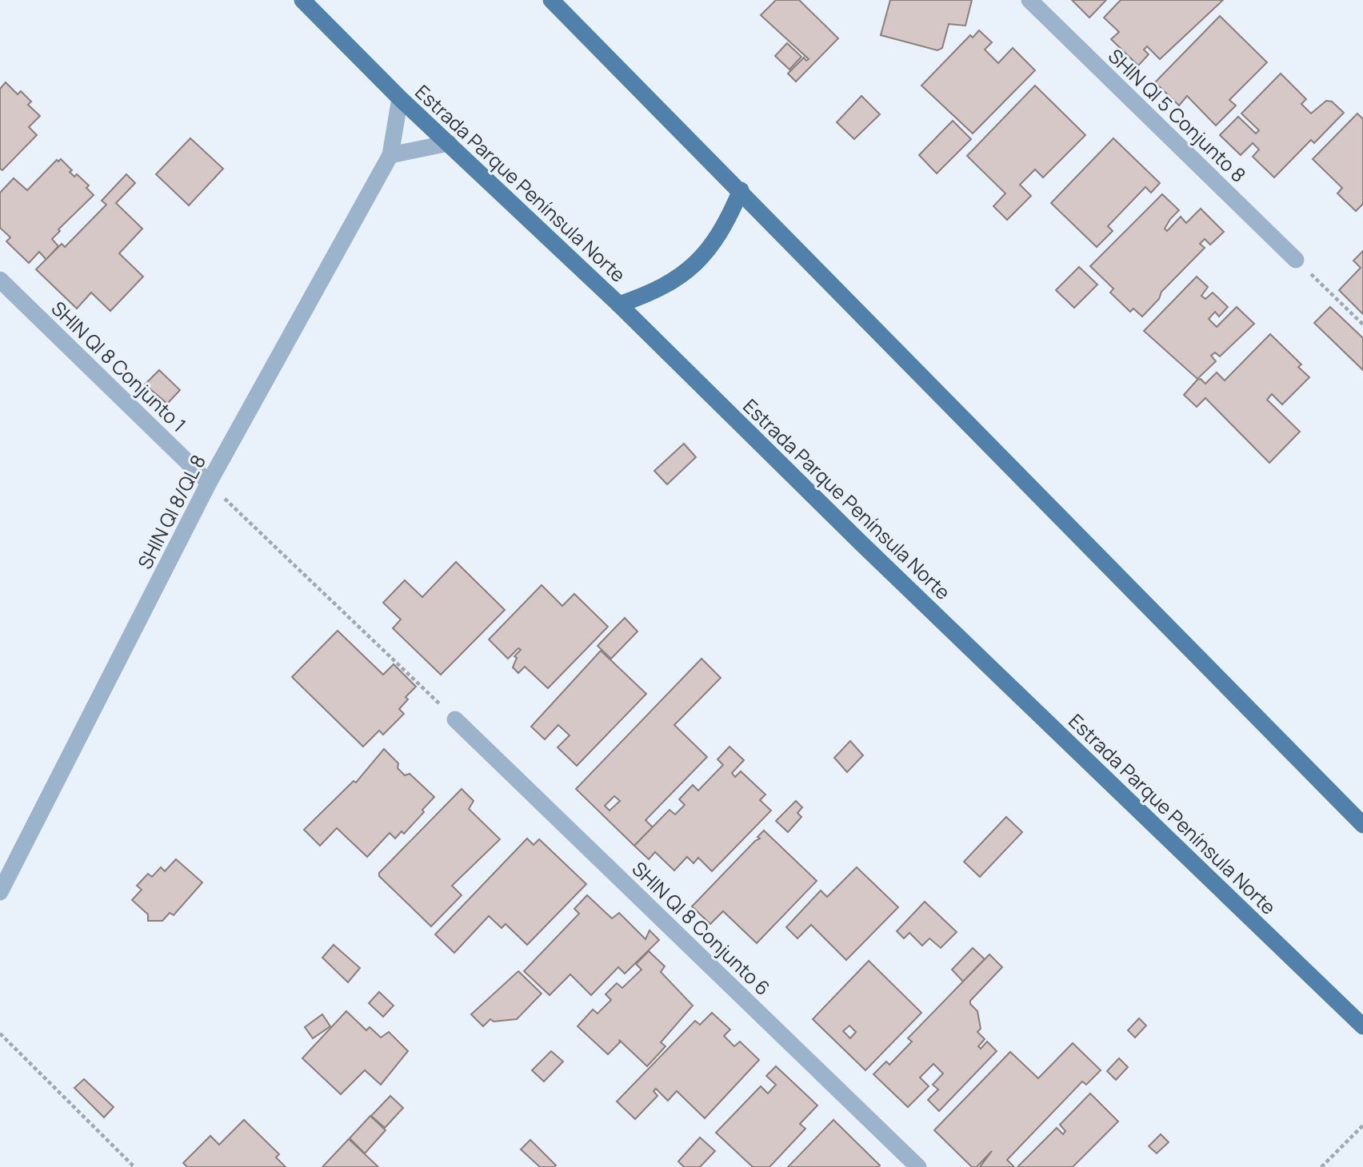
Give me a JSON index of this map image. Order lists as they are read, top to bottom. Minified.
{"streets":{"main road":["Estrada Parque Península Norte"],"street":["SHIN QI 5 Conjunto 8","SHIN QI 8 Conjunto 1","SHIN QI 8/QL 8","SHIN QI 8 Conjunto 6"]},"crossings":[["Estrada Parque Península Norte","SHIN QI 8/QL 8"],["SHIN QI 8 Conjunto 1","SHIN QI 8/QL 8"]]}
